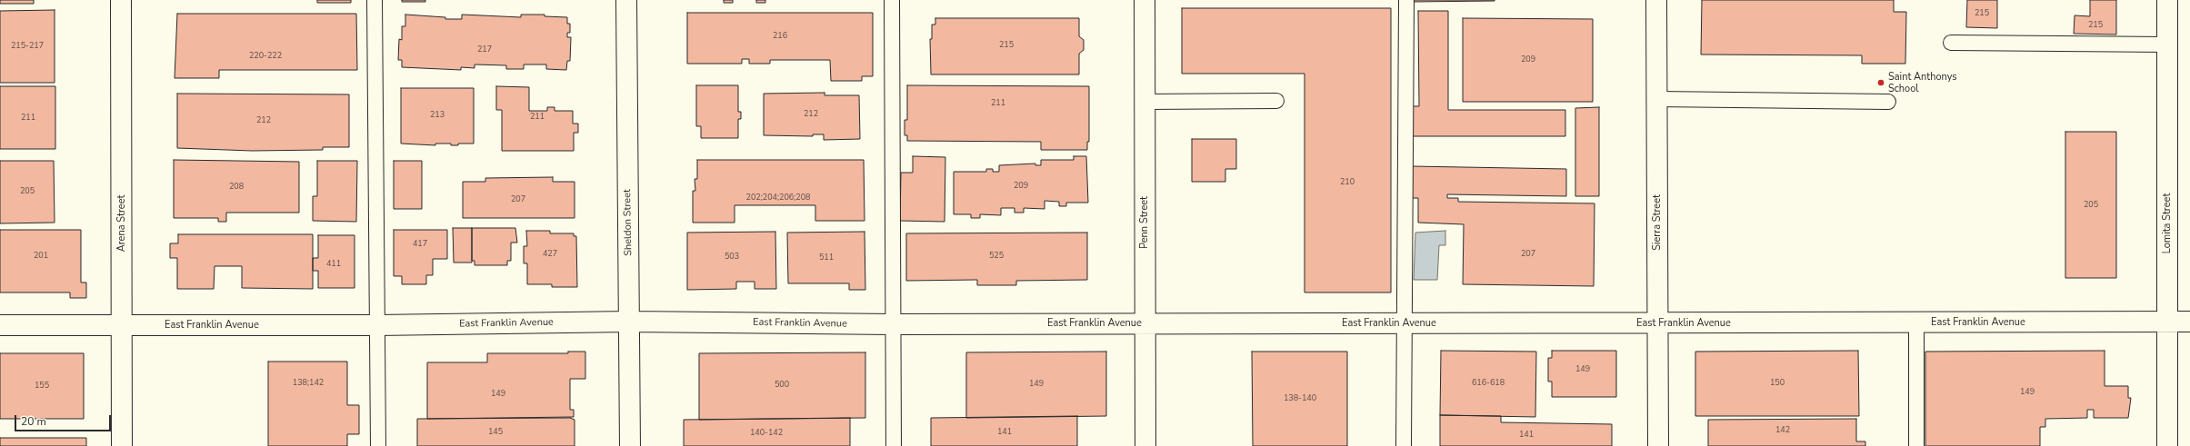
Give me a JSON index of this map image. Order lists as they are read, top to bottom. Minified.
{"streets":{"street":["Sheldon Street","Penn Street","Sierra Street","Arena Street","Lomita Street","East Franklin Avenue"]},"crossings":[["Sheldon Street","East Franklin Avenue"],["Penn Street","East Franklin Avenue"],["Sierra Street","East Franklin Avenue"],["Arena Street","East Franklin Avenue"],["Lomita Street","East Franklin Avenue"]],"places":["Saint Anthonys School"],"house_numbers":["215","215","216","215","215-217","217","220-222","209","211","212","213","211","211","212","210","209","208","205","202;204;206;208","207","205","417","427","207","201","525","503","511","411","149","138;142","616-618","150","149","500","155","149","149","138-140","142","145","141","140-142","141"],"scale_bar":"20 m"}
